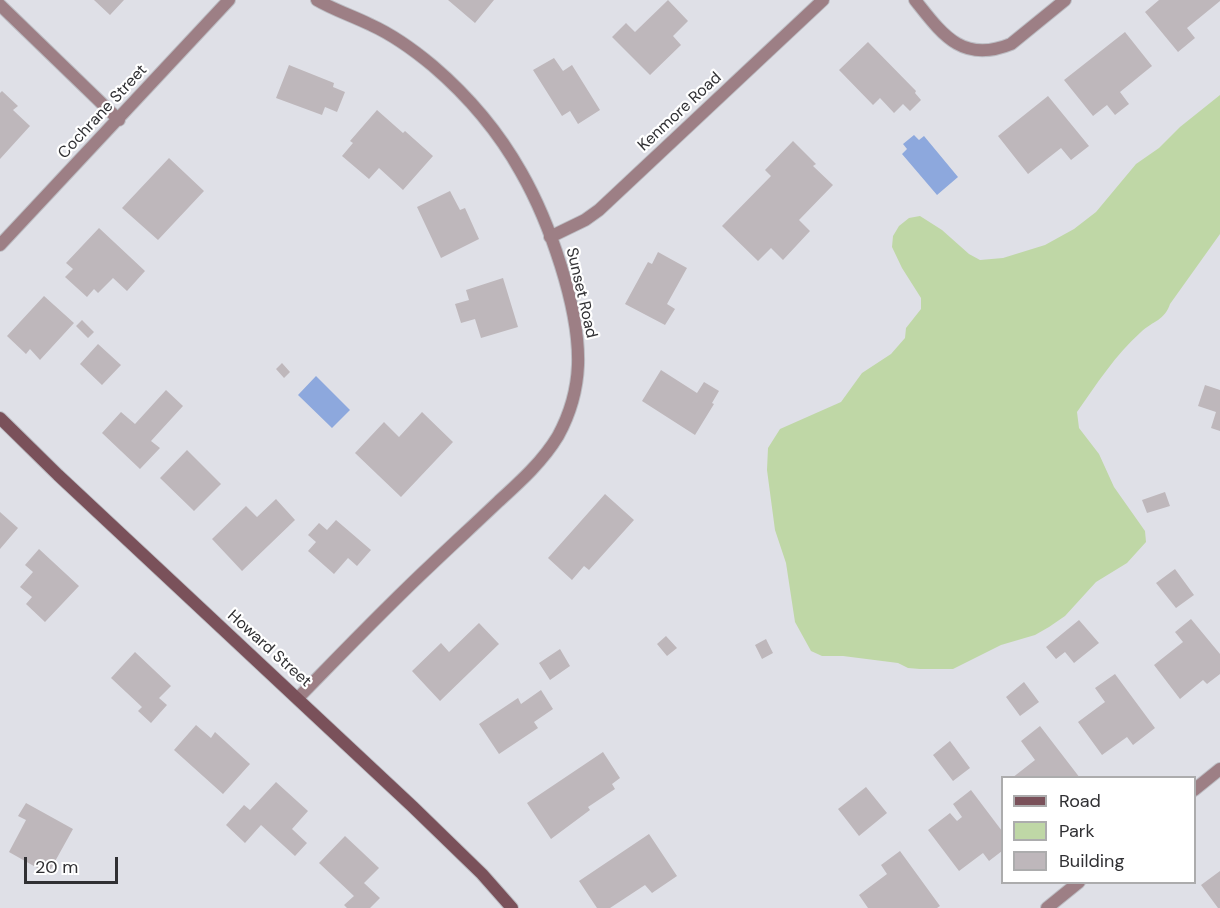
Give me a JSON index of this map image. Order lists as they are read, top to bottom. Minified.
{"streets":{"street":["Cochrane Street","Kenmore Road","Sunset Road","Howard Street"]},"crossings":[["Kenmore Road","Sunset Road"],["Sunset Road","Howard Street"]],"legend":["Road","Park","Building"],"scale_bar":"20 m"}
